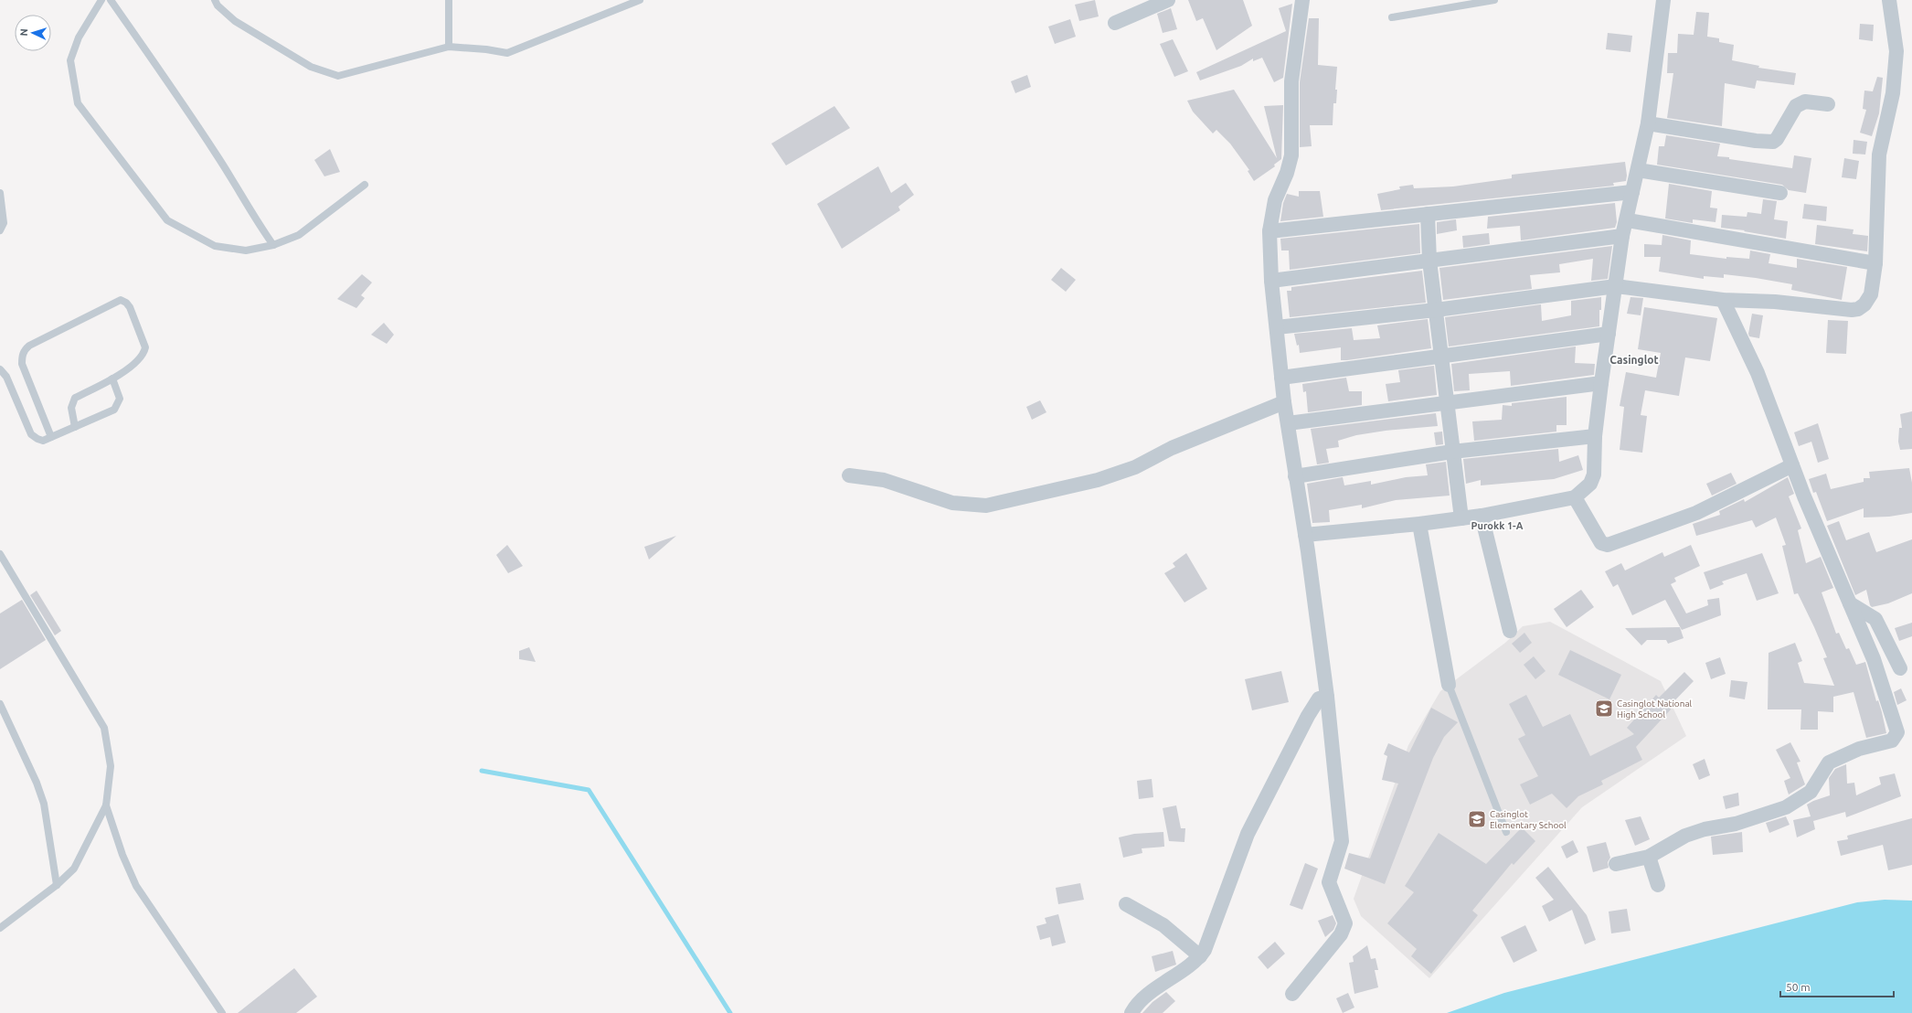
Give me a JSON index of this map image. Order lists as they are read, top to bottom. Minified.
{"districts":["Casinglot","Purokk 1-A"],"places":{"school or university":["Casinglot National High School","Casinglot Elementary School"]},"scale_bar":"50 m","north":"left"}
